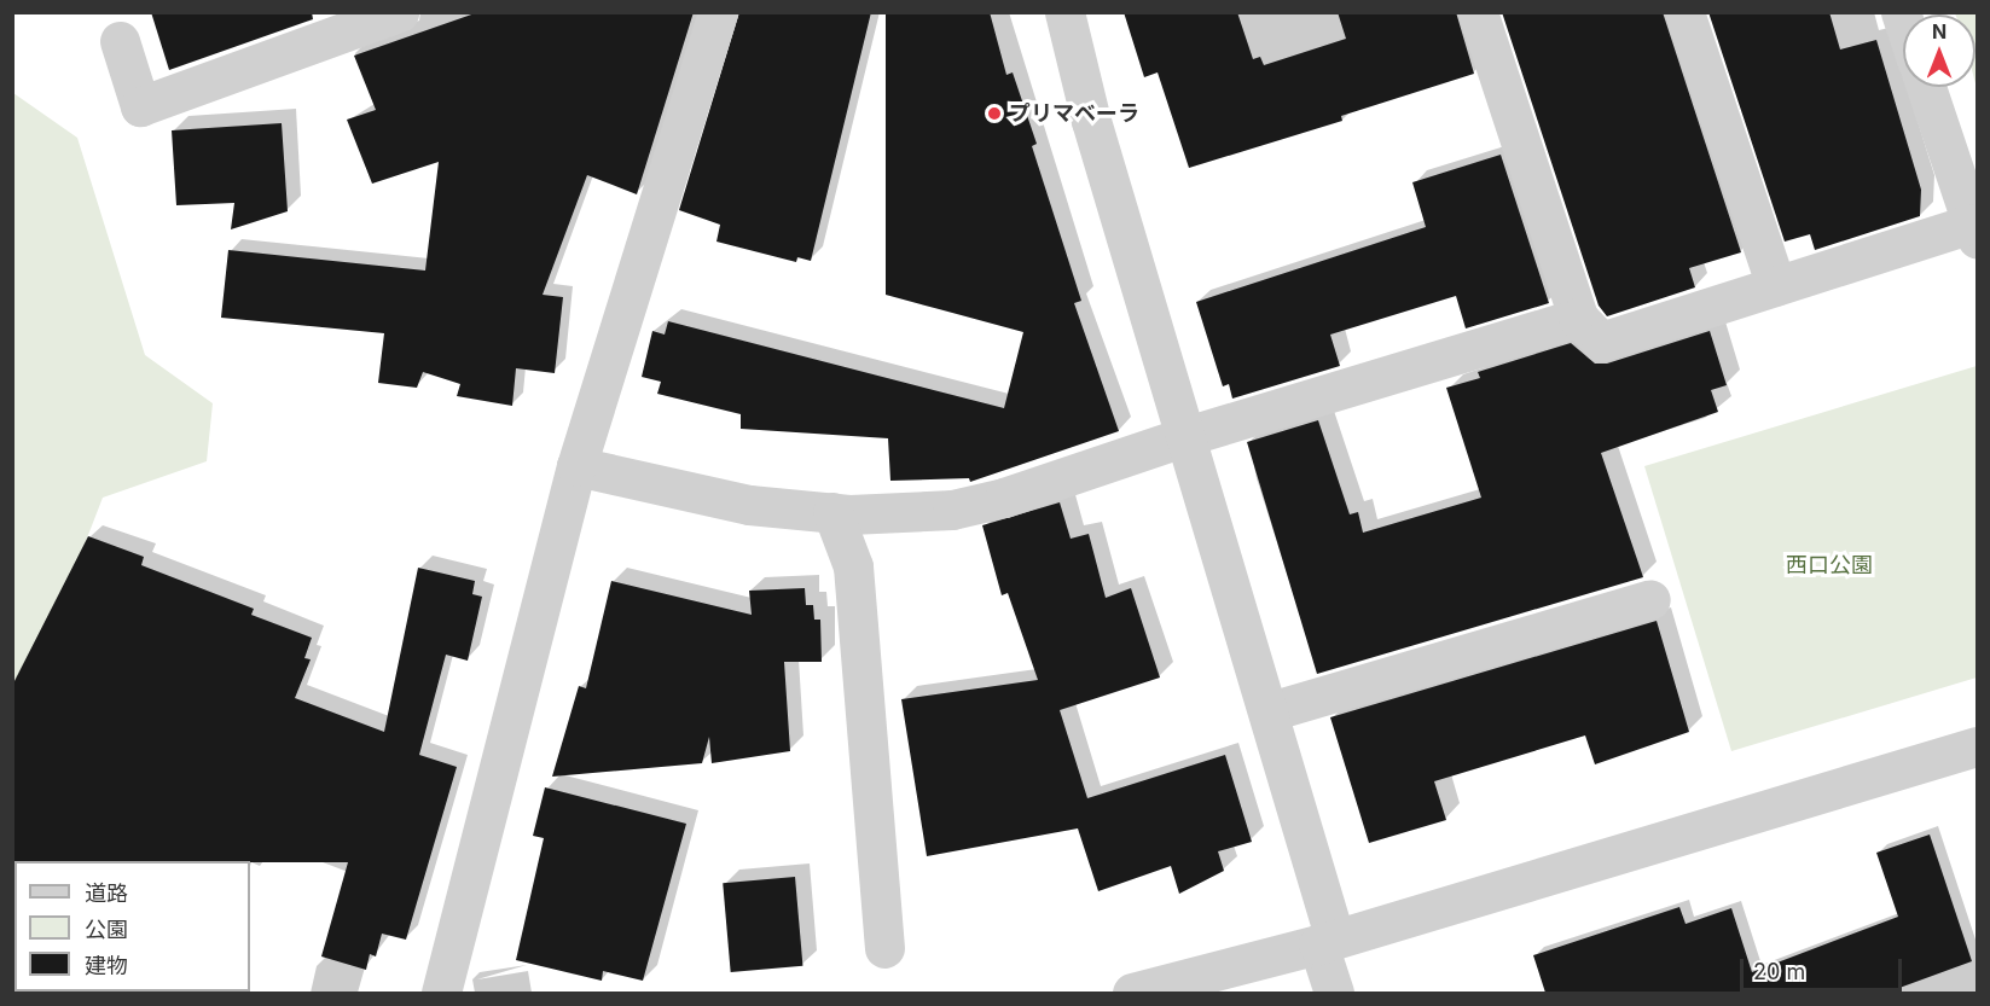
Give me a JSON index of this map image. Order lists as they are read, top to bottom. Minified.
{"parks":["西口公園"],"places":["プリマベーラ"],"legend":["道路","公園","建物"],"scale_bar":"20 m","north":"top"}
